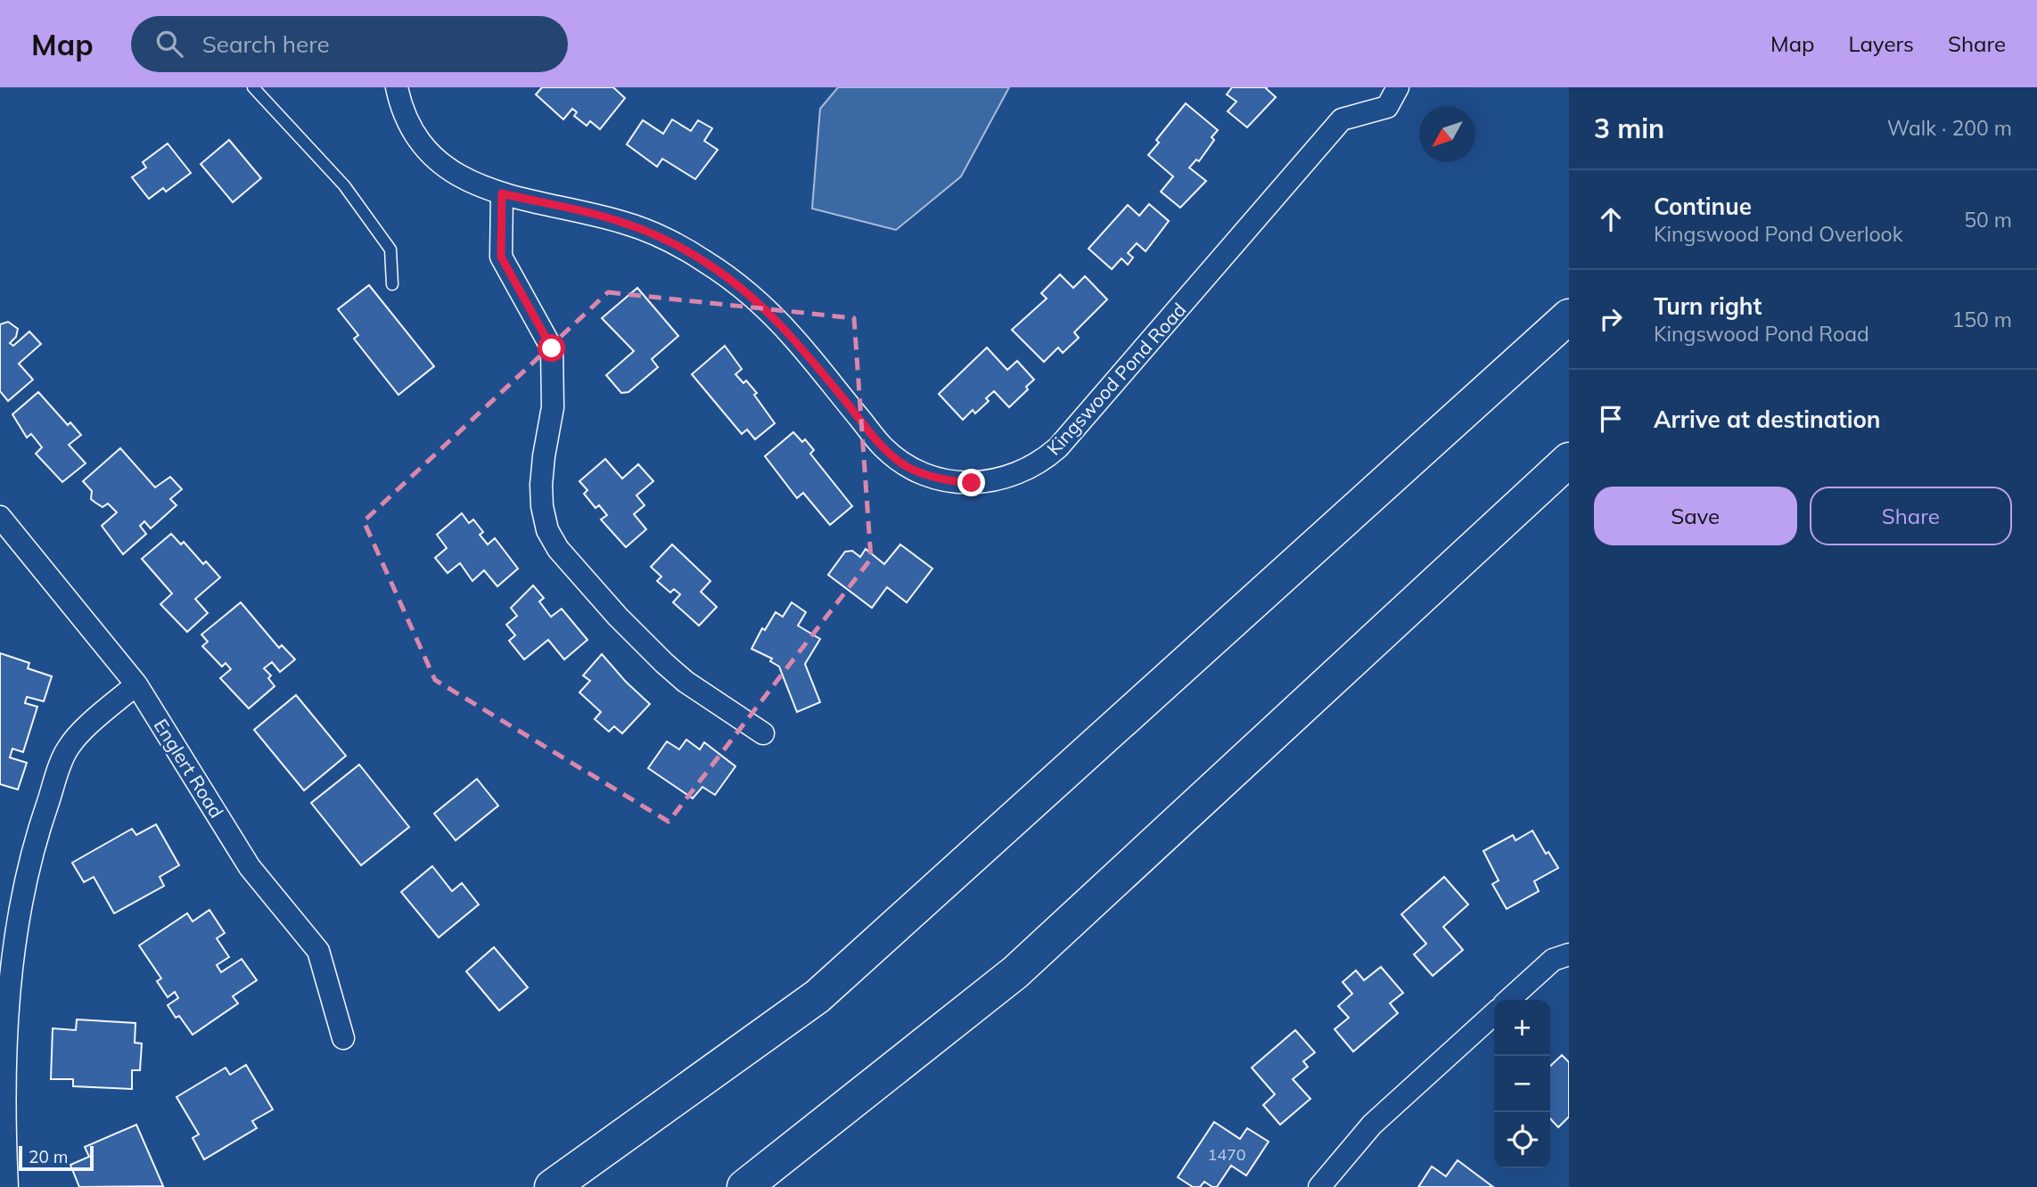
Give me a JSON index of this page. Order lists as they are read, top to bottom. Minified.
{"streets":{"street":["Kingswood Pond Road","Englert Road"]},"house_numbers":["1470"],"scale_bar":"20 m","north":"bottom left","page":{"header":"Map","search":"Search here","nav":["Map","Layers","Share"],"heading":["3 min","Walk · 200 m"],"list":[["Continue","Kingswood Pond Overlook","50 m"],["Turn right","Kingswood Pond Road","150 m"],"Arrive at destination"],"buttons":["Save","Share"],"map_buttons":["+","−"],"scale":"20 m"}}
